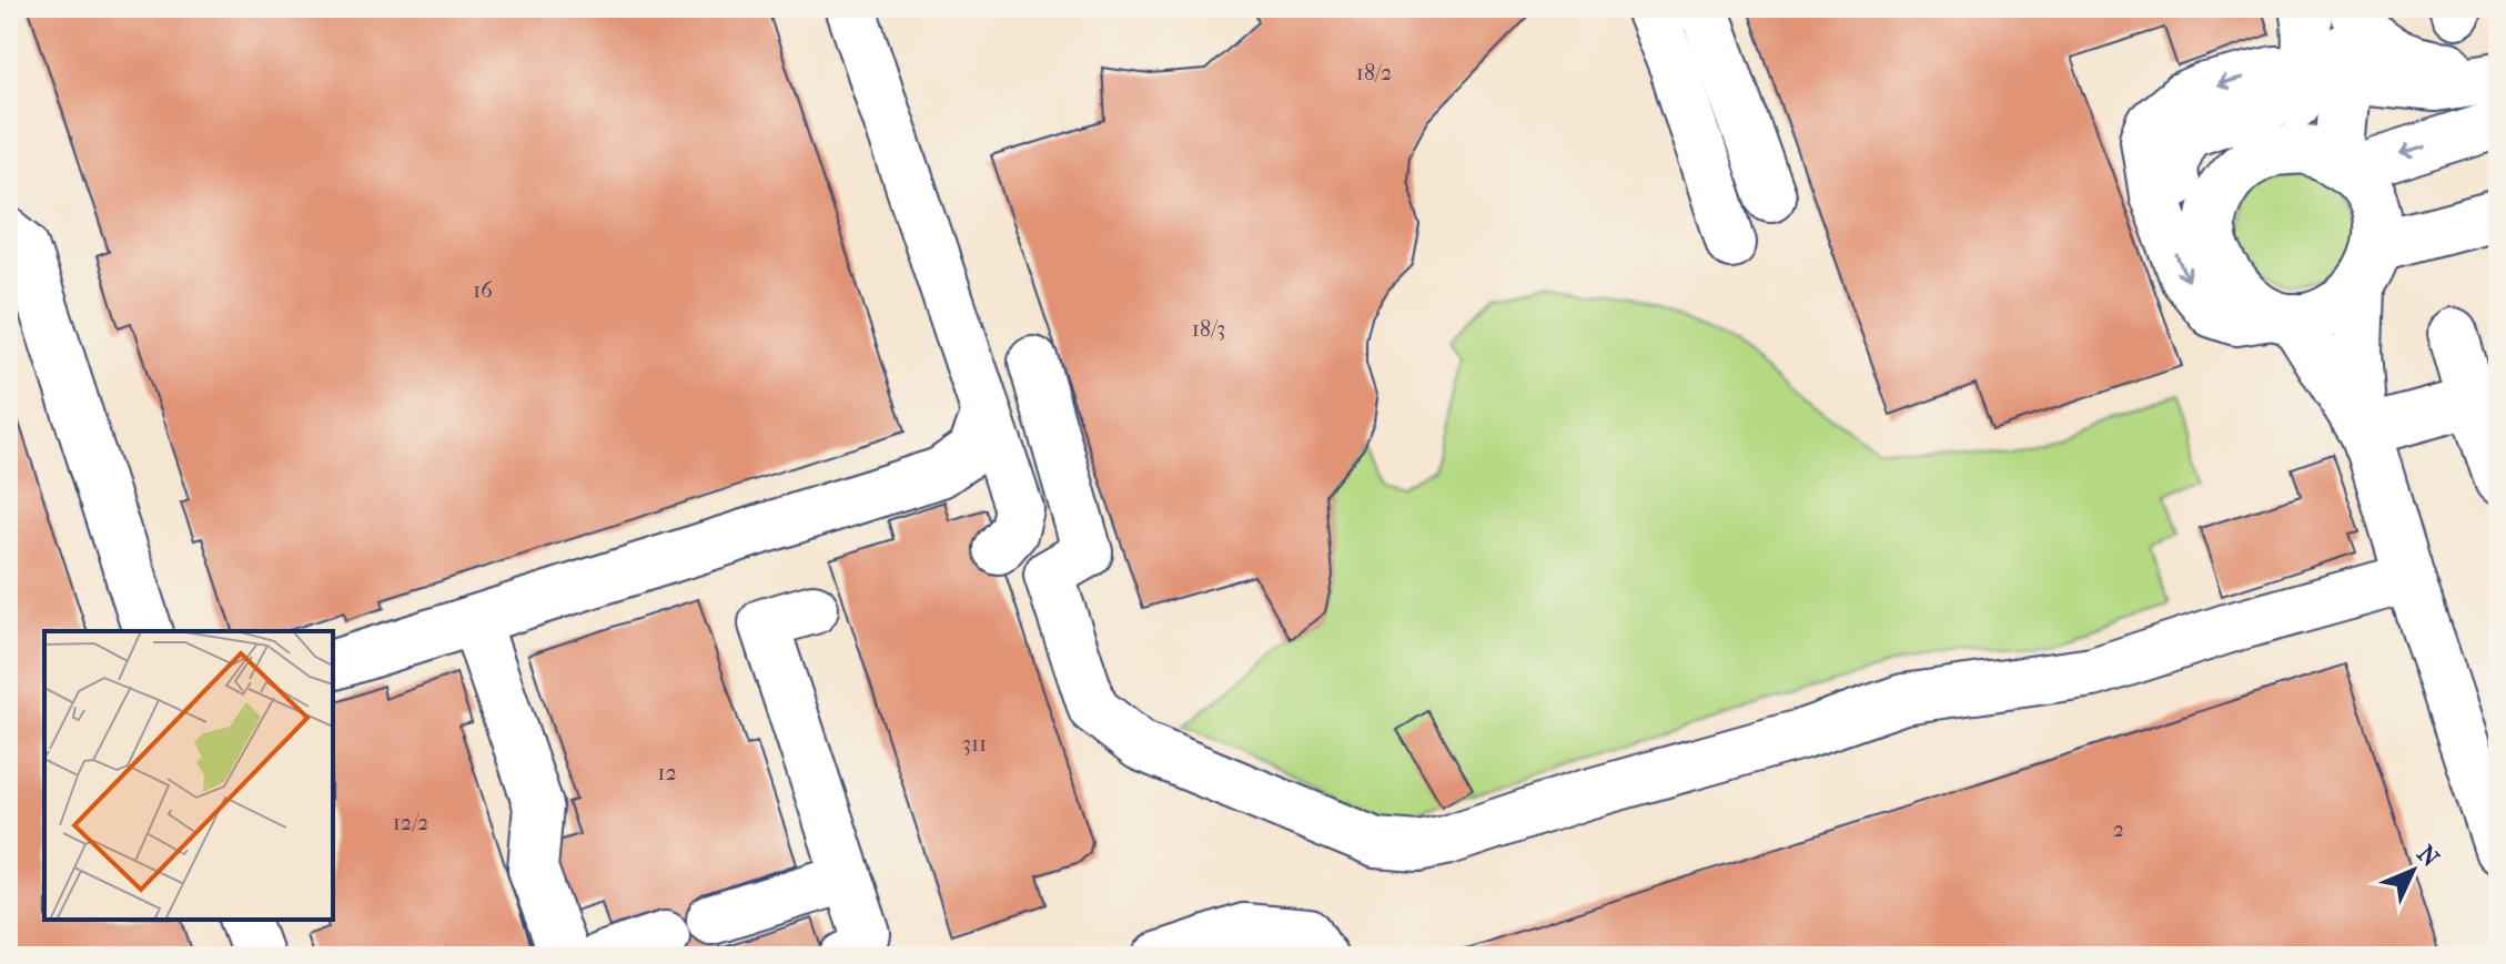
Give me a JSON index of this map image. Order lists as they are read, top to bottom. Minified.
{"house_numbers":["18/2","16","18/3","311","12","12/2","2"],"north":"top right"}
